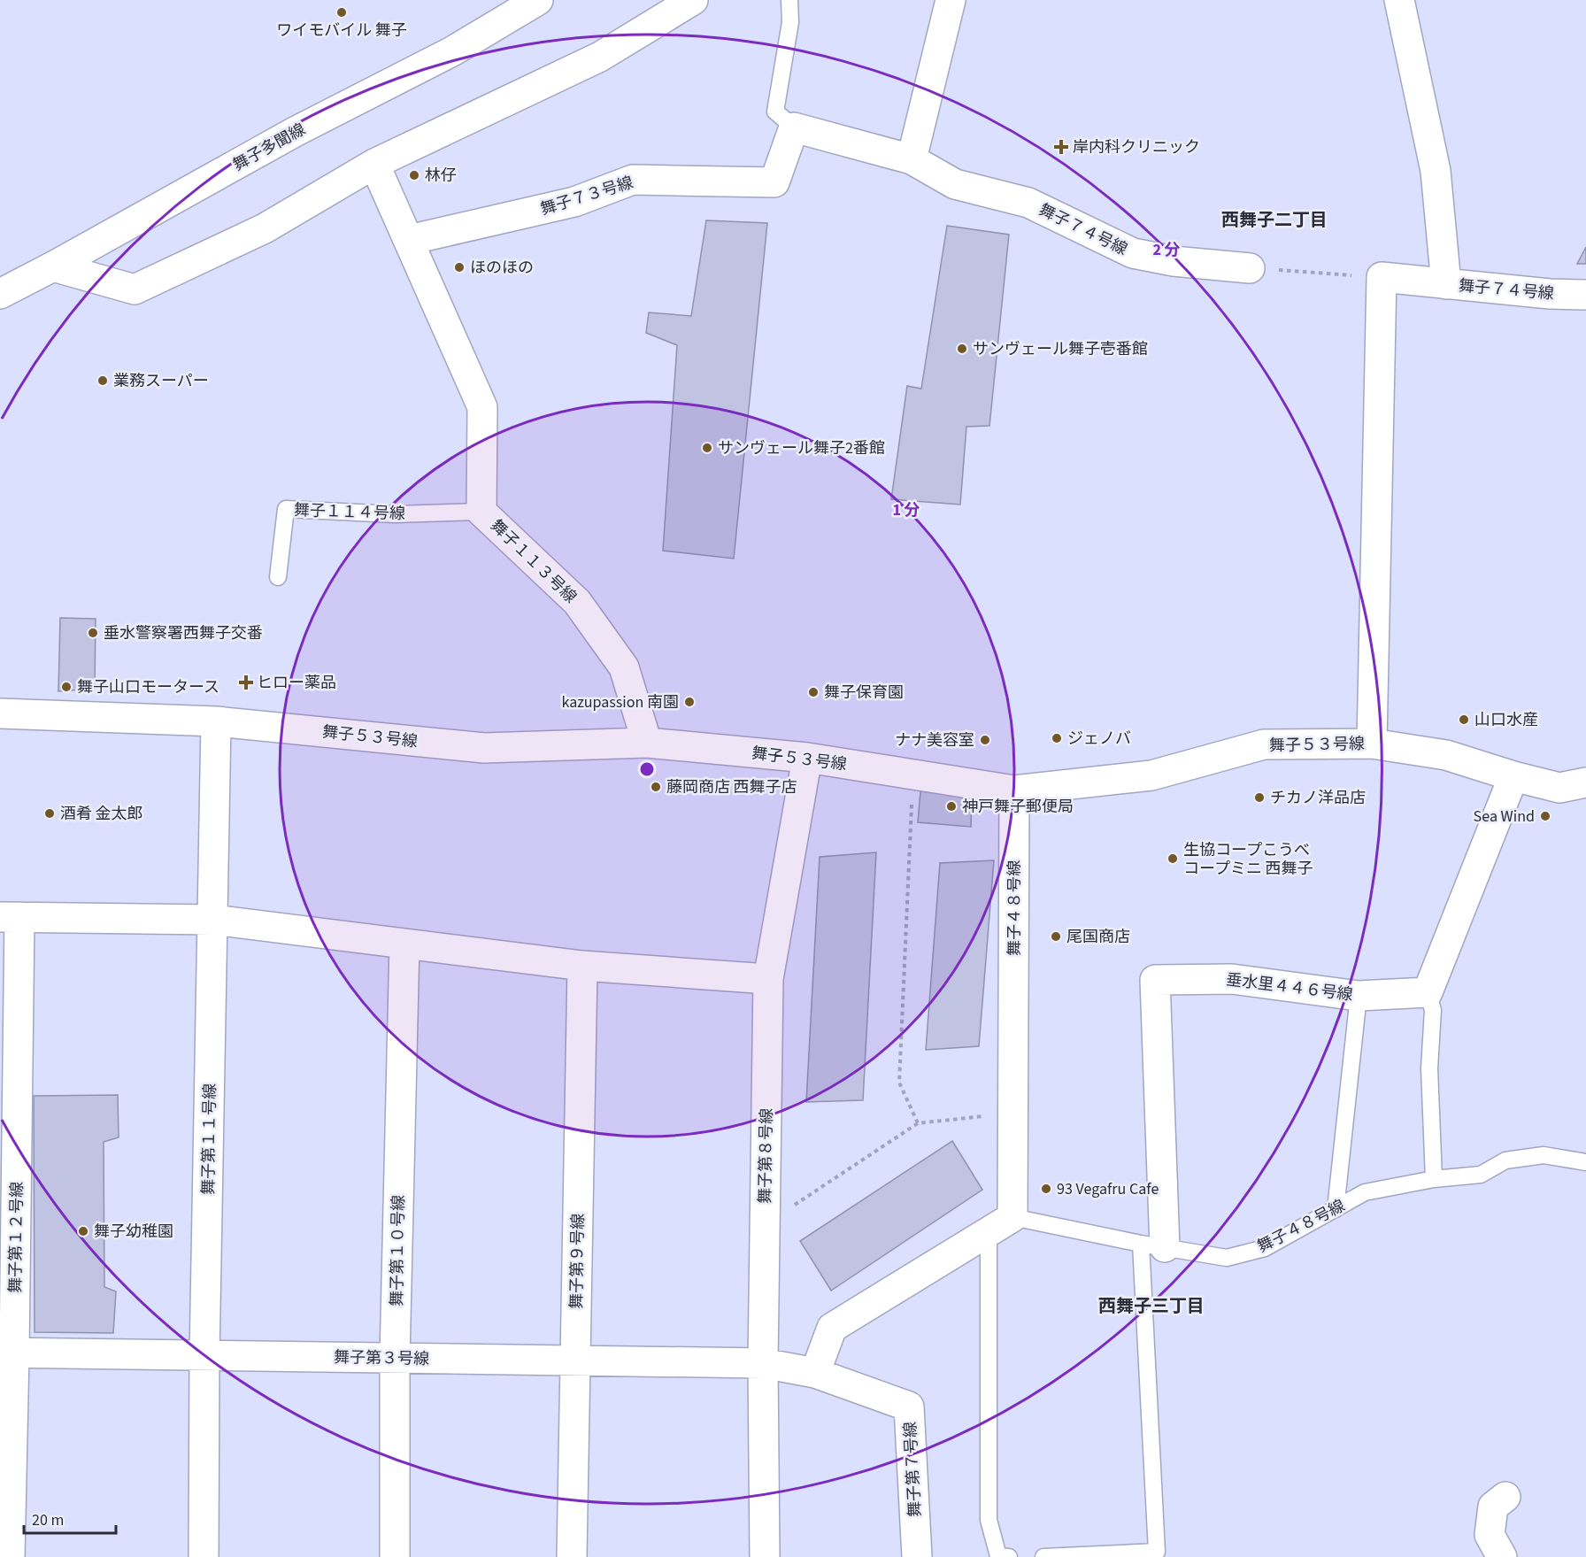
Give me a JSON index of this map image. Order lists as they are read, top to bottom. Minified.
{"streets":{"street":["舞子多聞線","舞子７３号線","舞子７４号線","舞子１１３号線","舞子５３号線","舞子４８号線","垂水里４４６号線","舞子第１１号線","舞子第８号線","舞子第１２号線","舞子第１０号線","舞子第９号線","舞子第３号線","舞子第７号線"],"lane":["舞子１１４号線"]},"crossings":[["舞子７３号線","舞子７４号線"],["舞子７３号線","舞子１１３号線"],["舞子１１４号線","舞子１１３号線"],["舞子１１３号線","舞子５３号線"],["舞子５３号線","舞子４８号線"],["舞子５３号線","舞子第１１号線"],["舞子５３号線","舞子第８号線"],["舞子４８号線","垂水里４４６号線"],["舞子第１１号線","舞子第３号線"],["舞子第８号線","舞子第３号線"],["舞子第８号線","舞子第７号線"],["舞子第１２号線","舞子第３号線"],["舞子第１０号線","舞子第３号線"],["舞子第９号線","舞子第３号線"],["舞子第３号線","舞子第７号線"]],"districts":["西舞子二丁目","西舞子三丁目"],"places":{"other":["ワイモバイル 舞子","林仔","ほのほの","サンヴェール舞子壱番館","業務スーパー","サンヴェール舞子2番館","垂水警察署西舞子交番","舞子山口モータース","舞子保育園","kazupassion 南園","山口水産","ジェノバ","ナナ美容室","藤岡商店 西舞子店","チカノ洋品店","神戸舞子郵便局","酒肴 金太郎","Sea Wind","生協コープこうべ コープミニ 西舞子","尾国商店","93 Vegafru Cafe","舞子幼稚園"],"health":["岸内科クリニック","ヒロー薬品"]},"scale_bar":"20 m","rings":["2 分","1 分"]}
